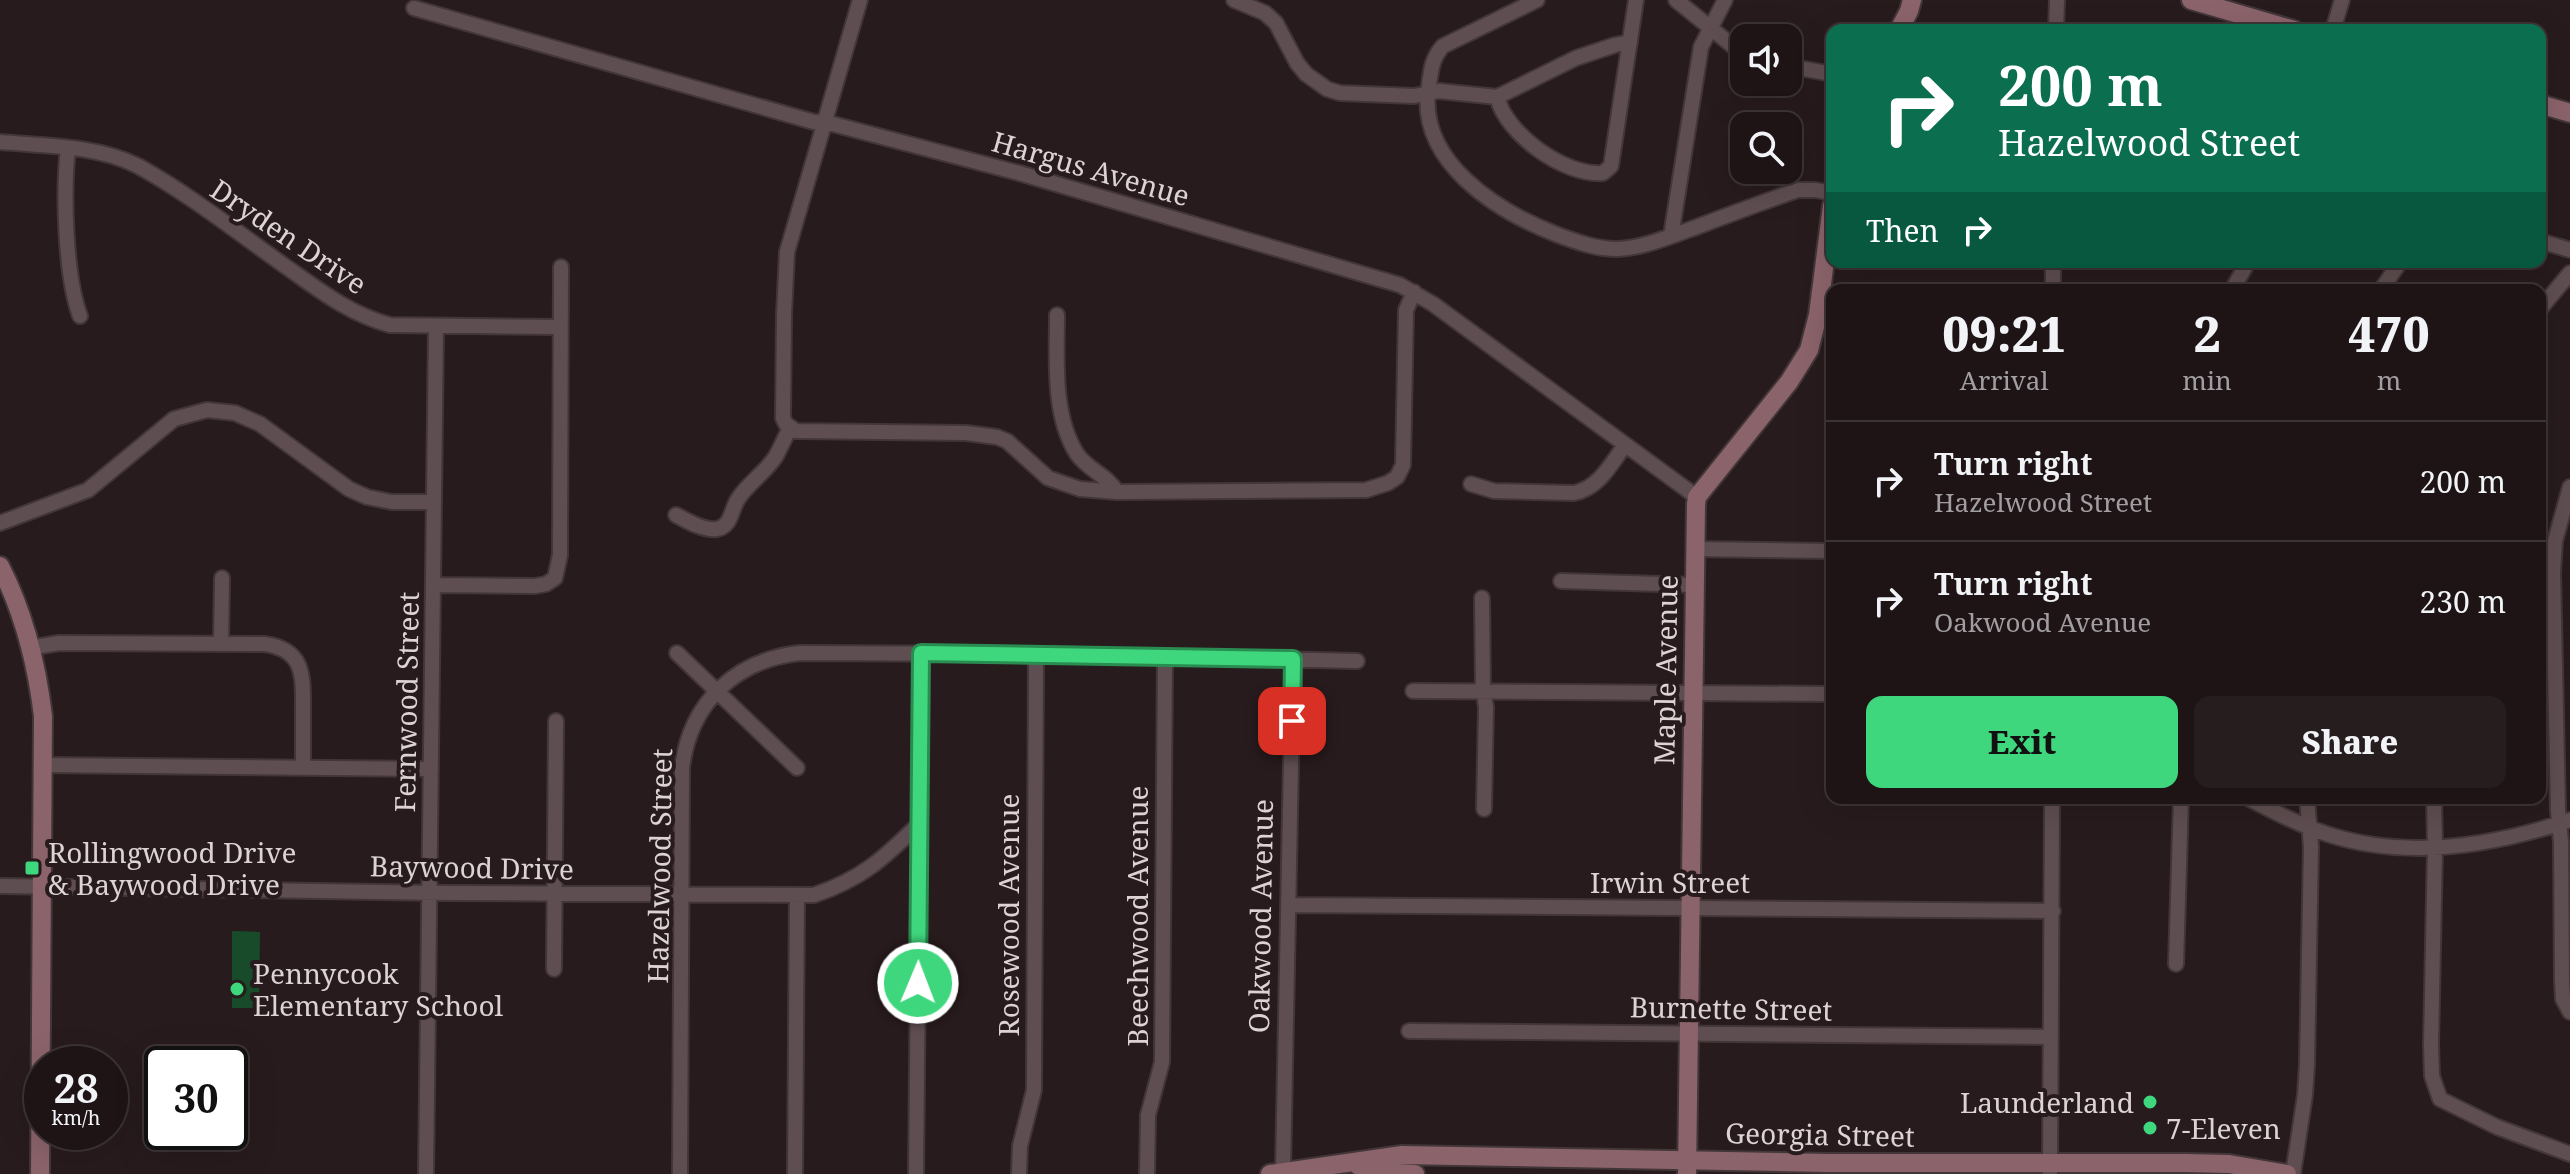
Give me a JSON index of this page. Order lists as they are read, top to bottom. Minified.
{"streets":{"street":["Hargus Avenue","Dryden Drive","Maple Avenue","Fernwood Street","Hazelwood Street","Baywood Drive","Irwin Street","Rosewood Avenue","Beechwood Avenue","Oakwood Avenue","Burnette Street","Georgia Street"]},"crossings":[["Hargus Avenue","Maple Avenue"],["Dryden Drive","Fernwood Street"],["Maple Avenue","Irwin Street"],["Maple Avenue","Burnette Street"],["Maple Avenue","Georgia Street"],["Fernwood Street","Baywood Drive"],["Hazelwood Street","Baywood Drive"],["Hazelwood Street","Rosewood Avenue"],["Hazelwood Street","Beechwood Avenue"],["Hazelwood Street","Oakwood Avenue"],["Irwin Street","Oakwood Avenue"],["Oakwood Avenue","Georgia Street"]],"places":{"transit":["Rollingwood Drive & Baywood Drive"],"other":["Pennycook Elementary School","Launderland","7-Eleven"]},"page":{"turn":["200 m","Hazelwood Street"],"then":"Then","eta":["09:21","Arrival","2","min","470","m"],"list":[{"name":"Turn right","note":"Hazelwood Street","value":"200 m"},{"name":"Turn right","note":"Oakwood Avenue","value":"230 m"}],"buttons":["Exit","Share"],"speed":"28 km/h","limit":"30"}}
